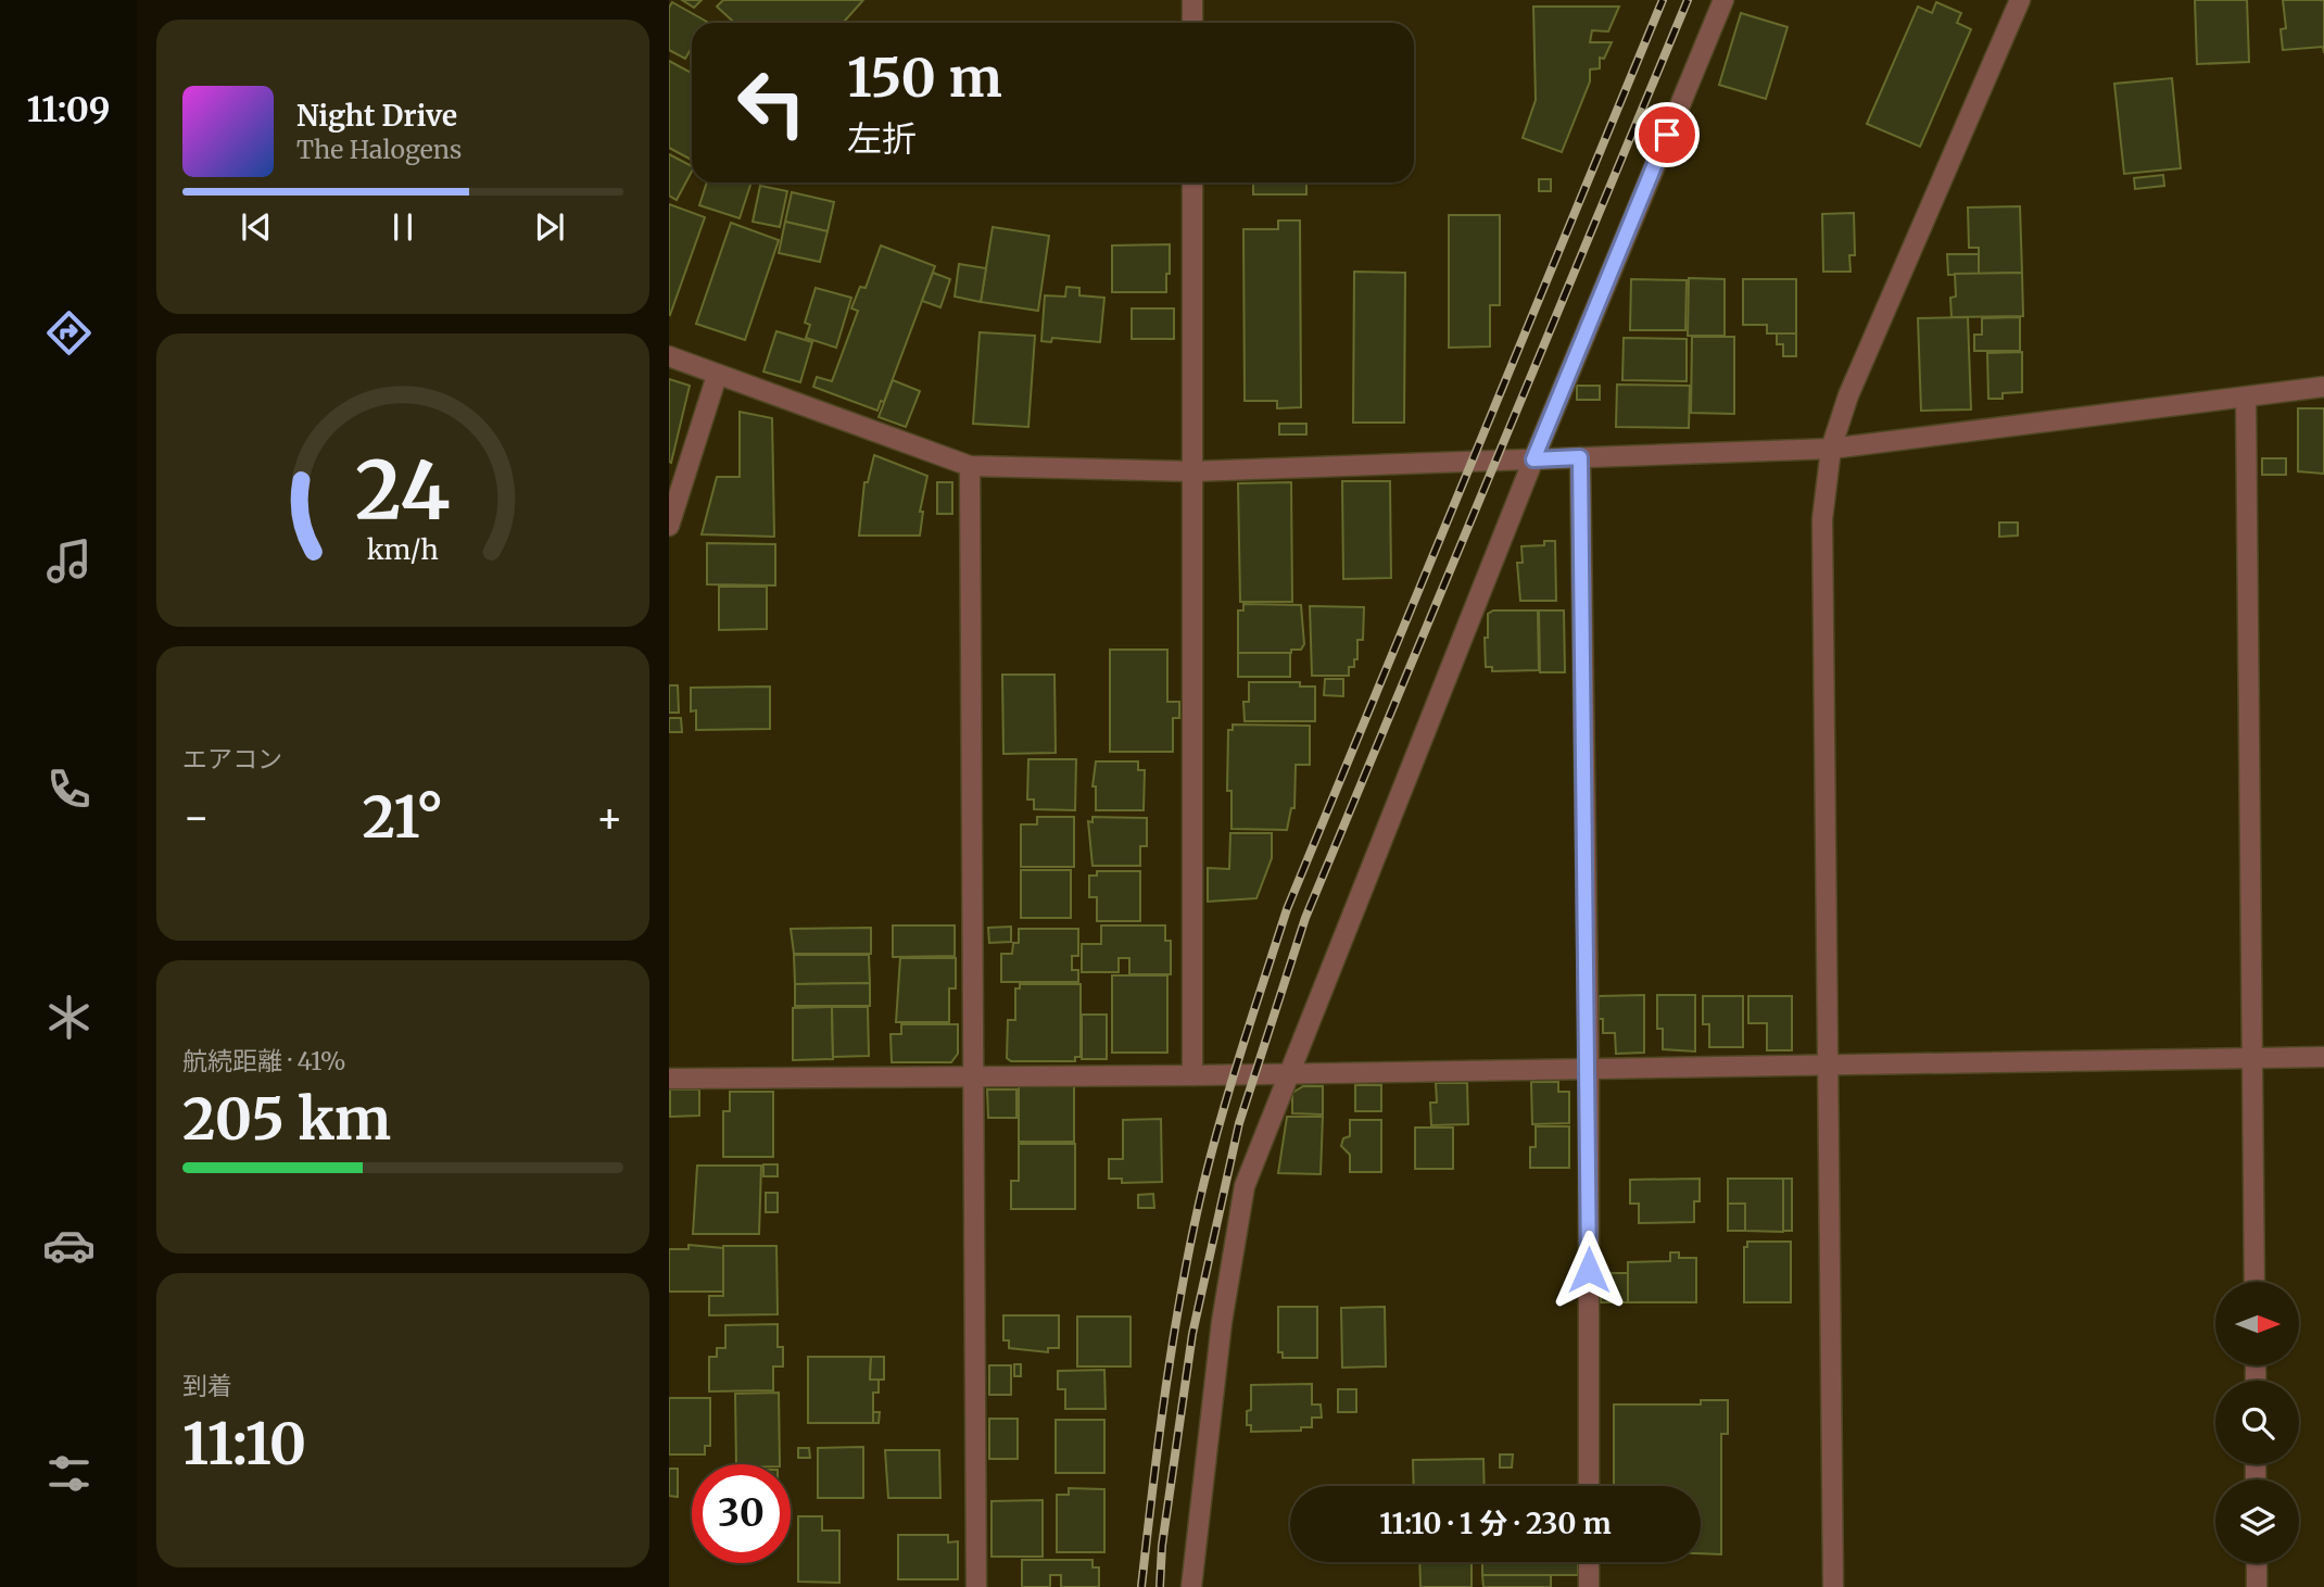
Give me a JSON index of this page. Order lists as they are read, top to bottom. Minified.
{"north":"right","page":{"tabs":"11:09","turn":["150 m","左折"],"song":["Night Drive","The Halogens"],"tile":["エアコン",["航続距離 · 41%","205 km"],["到着","11:10"]],"heat":["−","21°","+"],"limit":"30","trip":"11:10 · 1 分 · 230 m","gauge":["24","km/h"]}}
